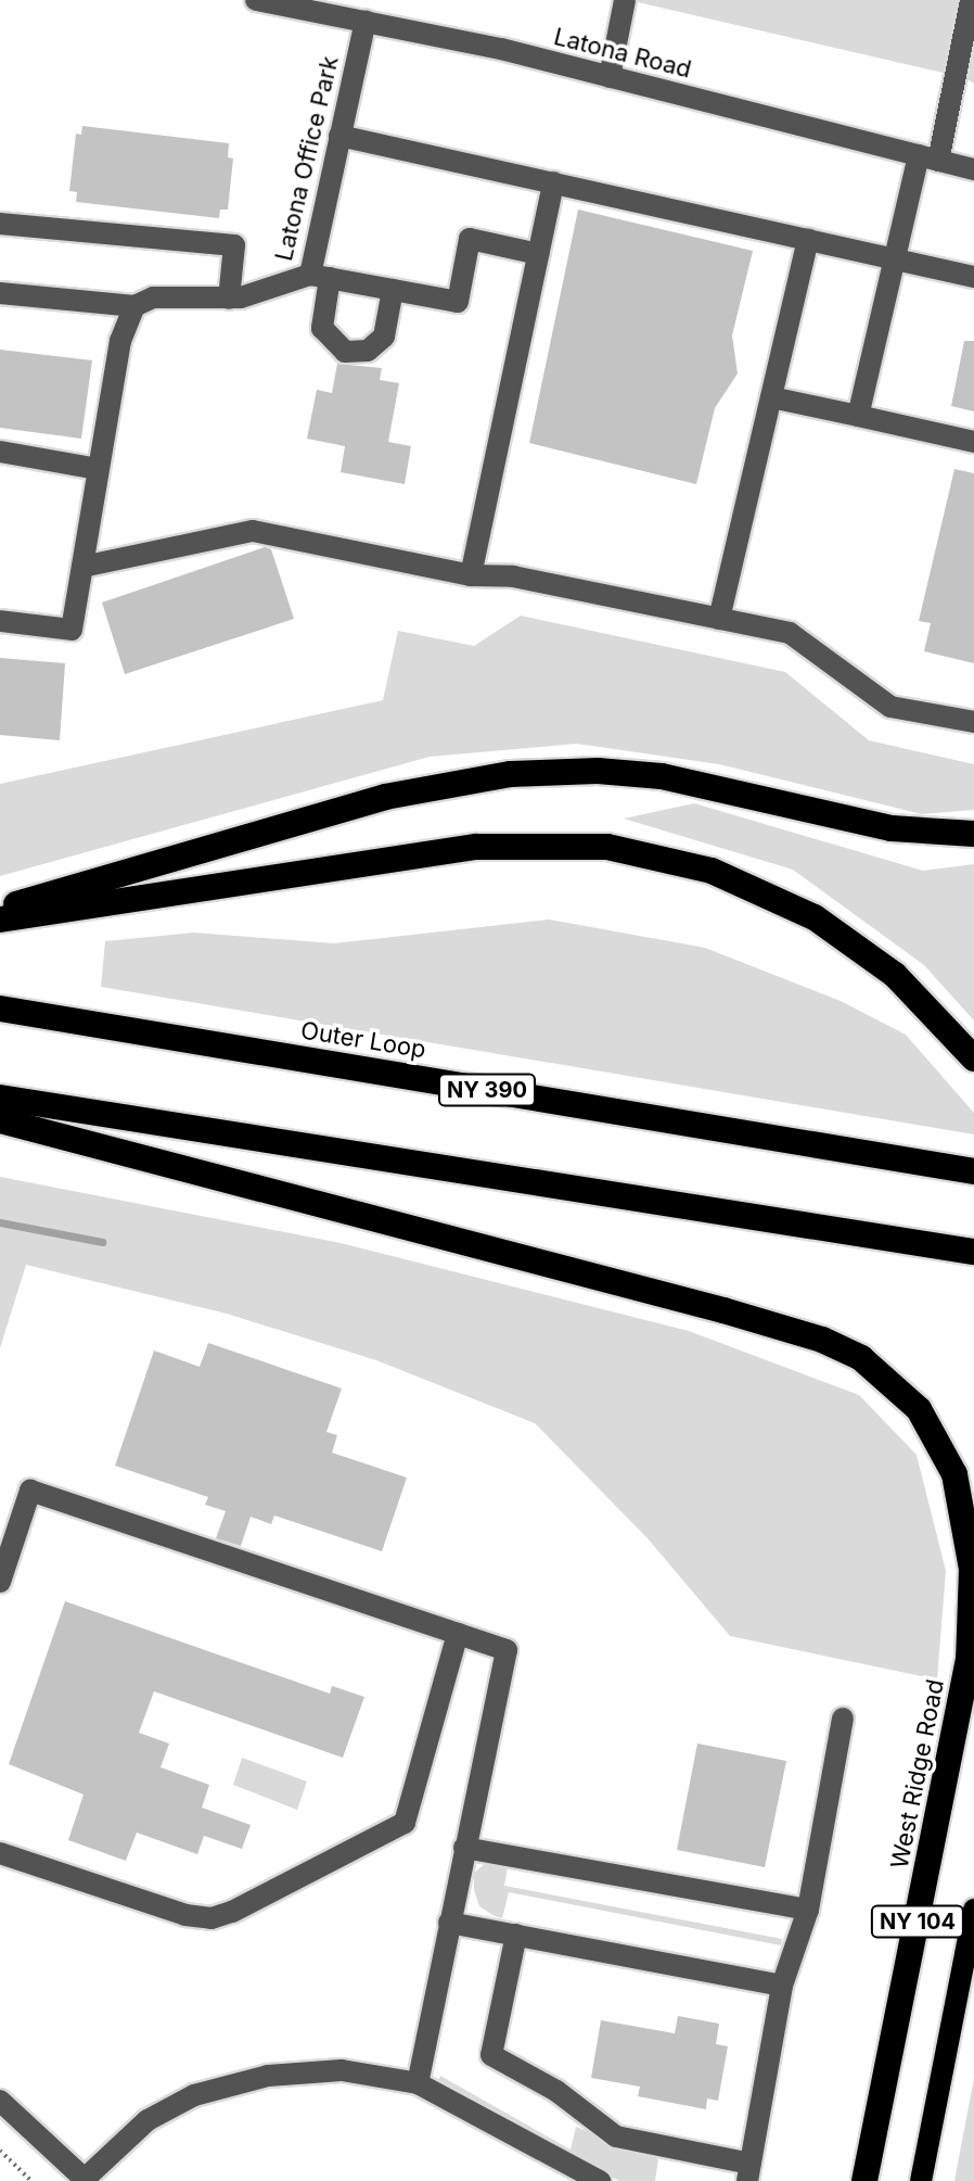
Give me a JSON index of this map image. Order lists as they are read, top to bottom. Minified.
{"streets":{"highway":["Outer Loop","NY 390","West Ridge Road","NY 104"],"street":["Latona Road","Latona Office Park"]},"crossings":[["Latona Road","Latona Office Park"]]}
